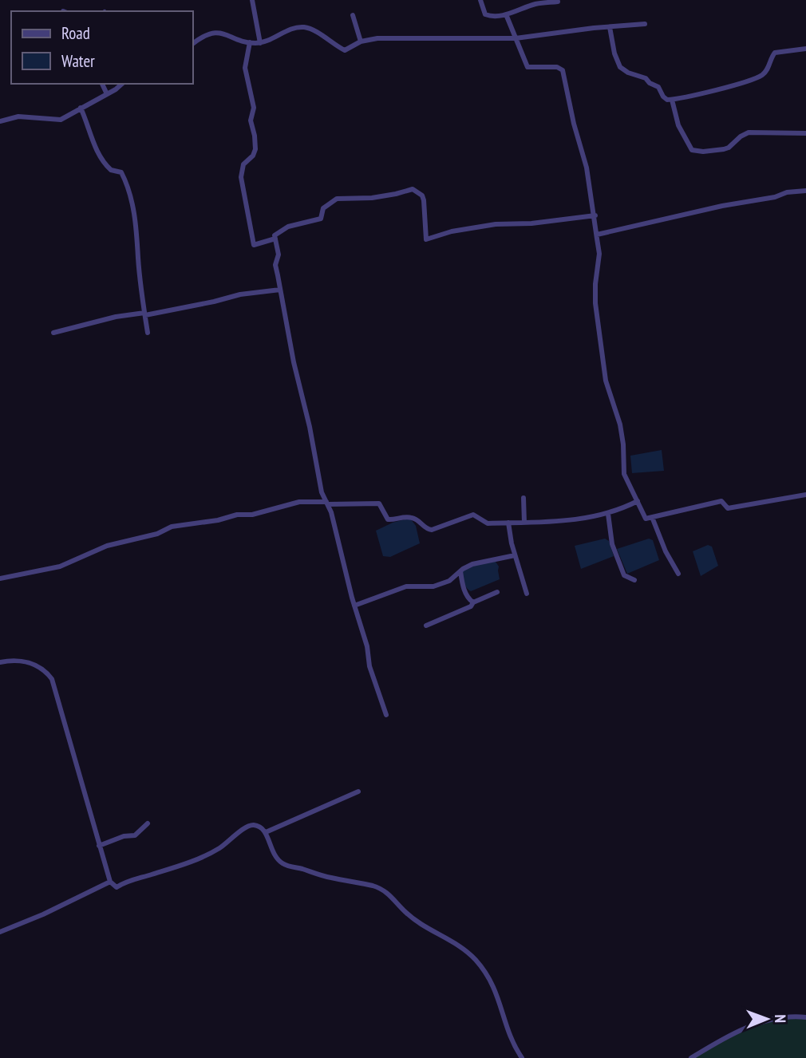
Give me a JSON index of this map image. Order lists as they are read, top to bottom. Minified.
{"legend":["Road","Water"],"north":"right"}
